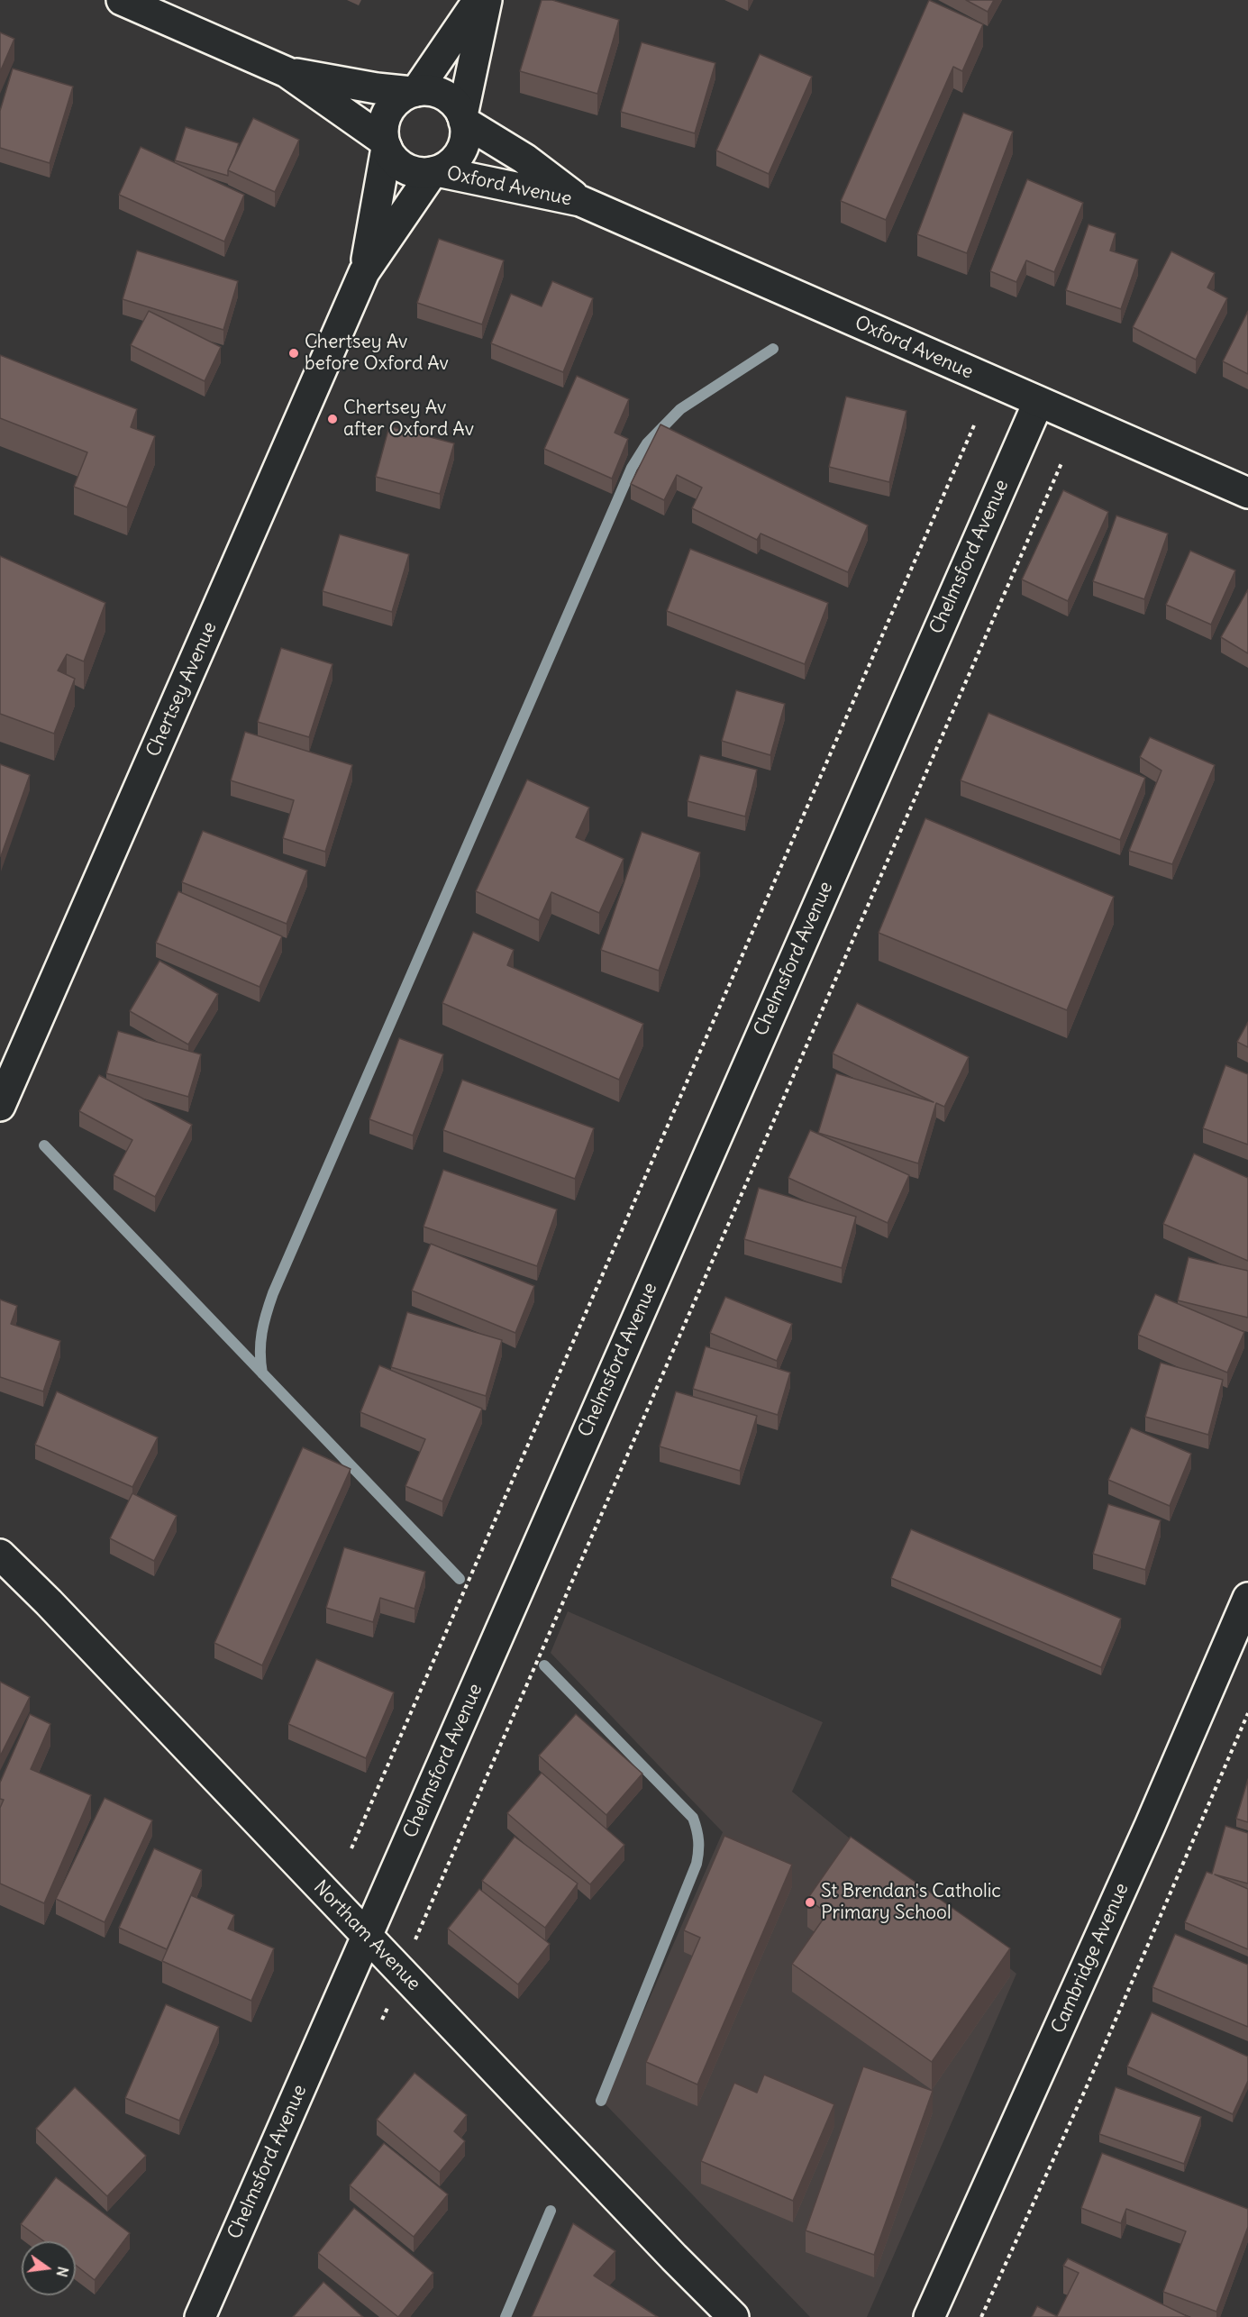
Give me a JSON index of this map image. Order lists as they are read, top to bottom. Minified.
{"streets":{"street":["Oxford Avenue","Chelmsford Avenue","Chertsey Avenue","Northam Avenue","Cambridge Avenue"]},"crossings":[["Oxford Avenue","Chelmsford Avenue"],["Oxford Avenue","Chertsey Avenue"],["Chelmsford Avenue","Northam Avenue"]],"places":["Chertsey Av before Oxford Av","Chertsey Av after Oxford Av","St Brendan's Catholic Primary School"],"north":"right"}
